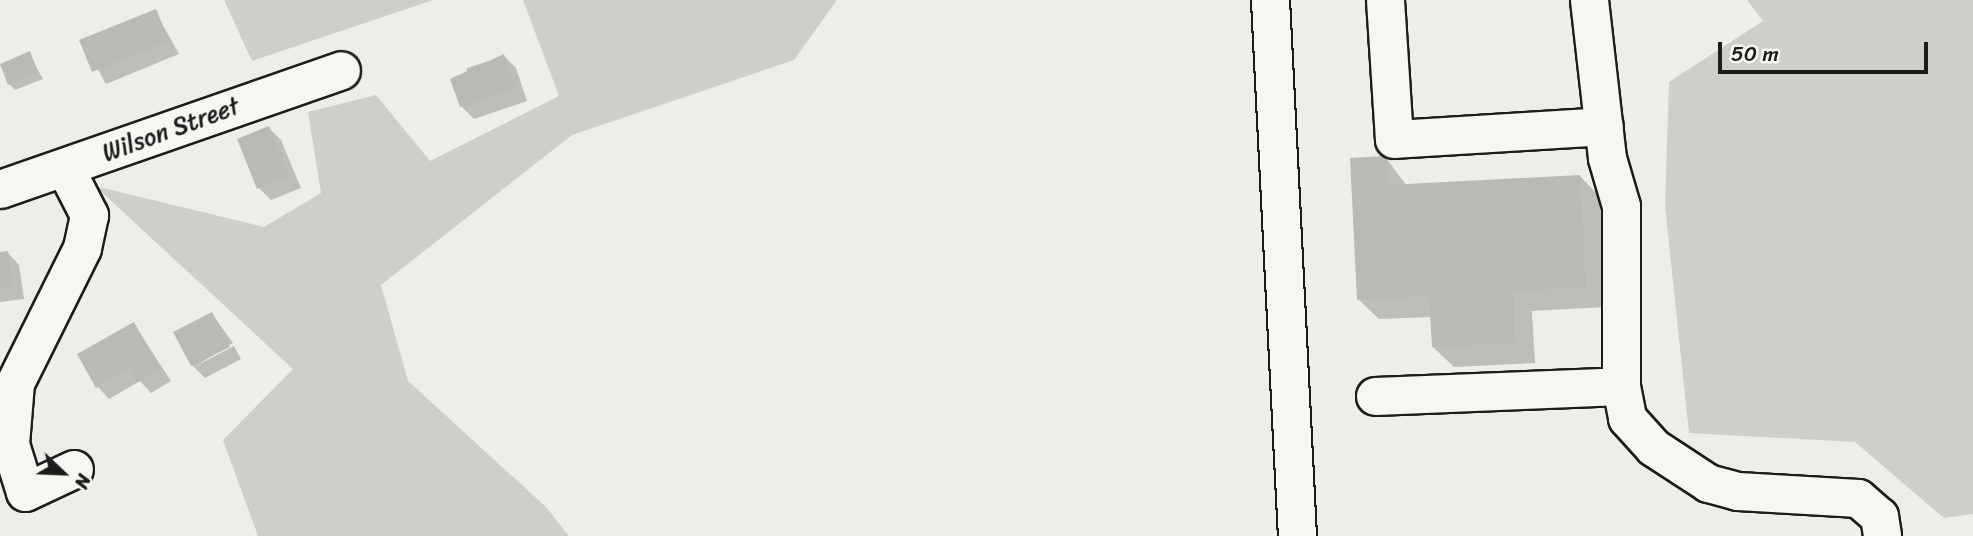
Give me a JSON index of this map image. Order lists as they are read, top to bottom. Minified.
{"streets":{"street":["Wilson Street"]},"scale_bar":"50 m","north":"bottom right"}
